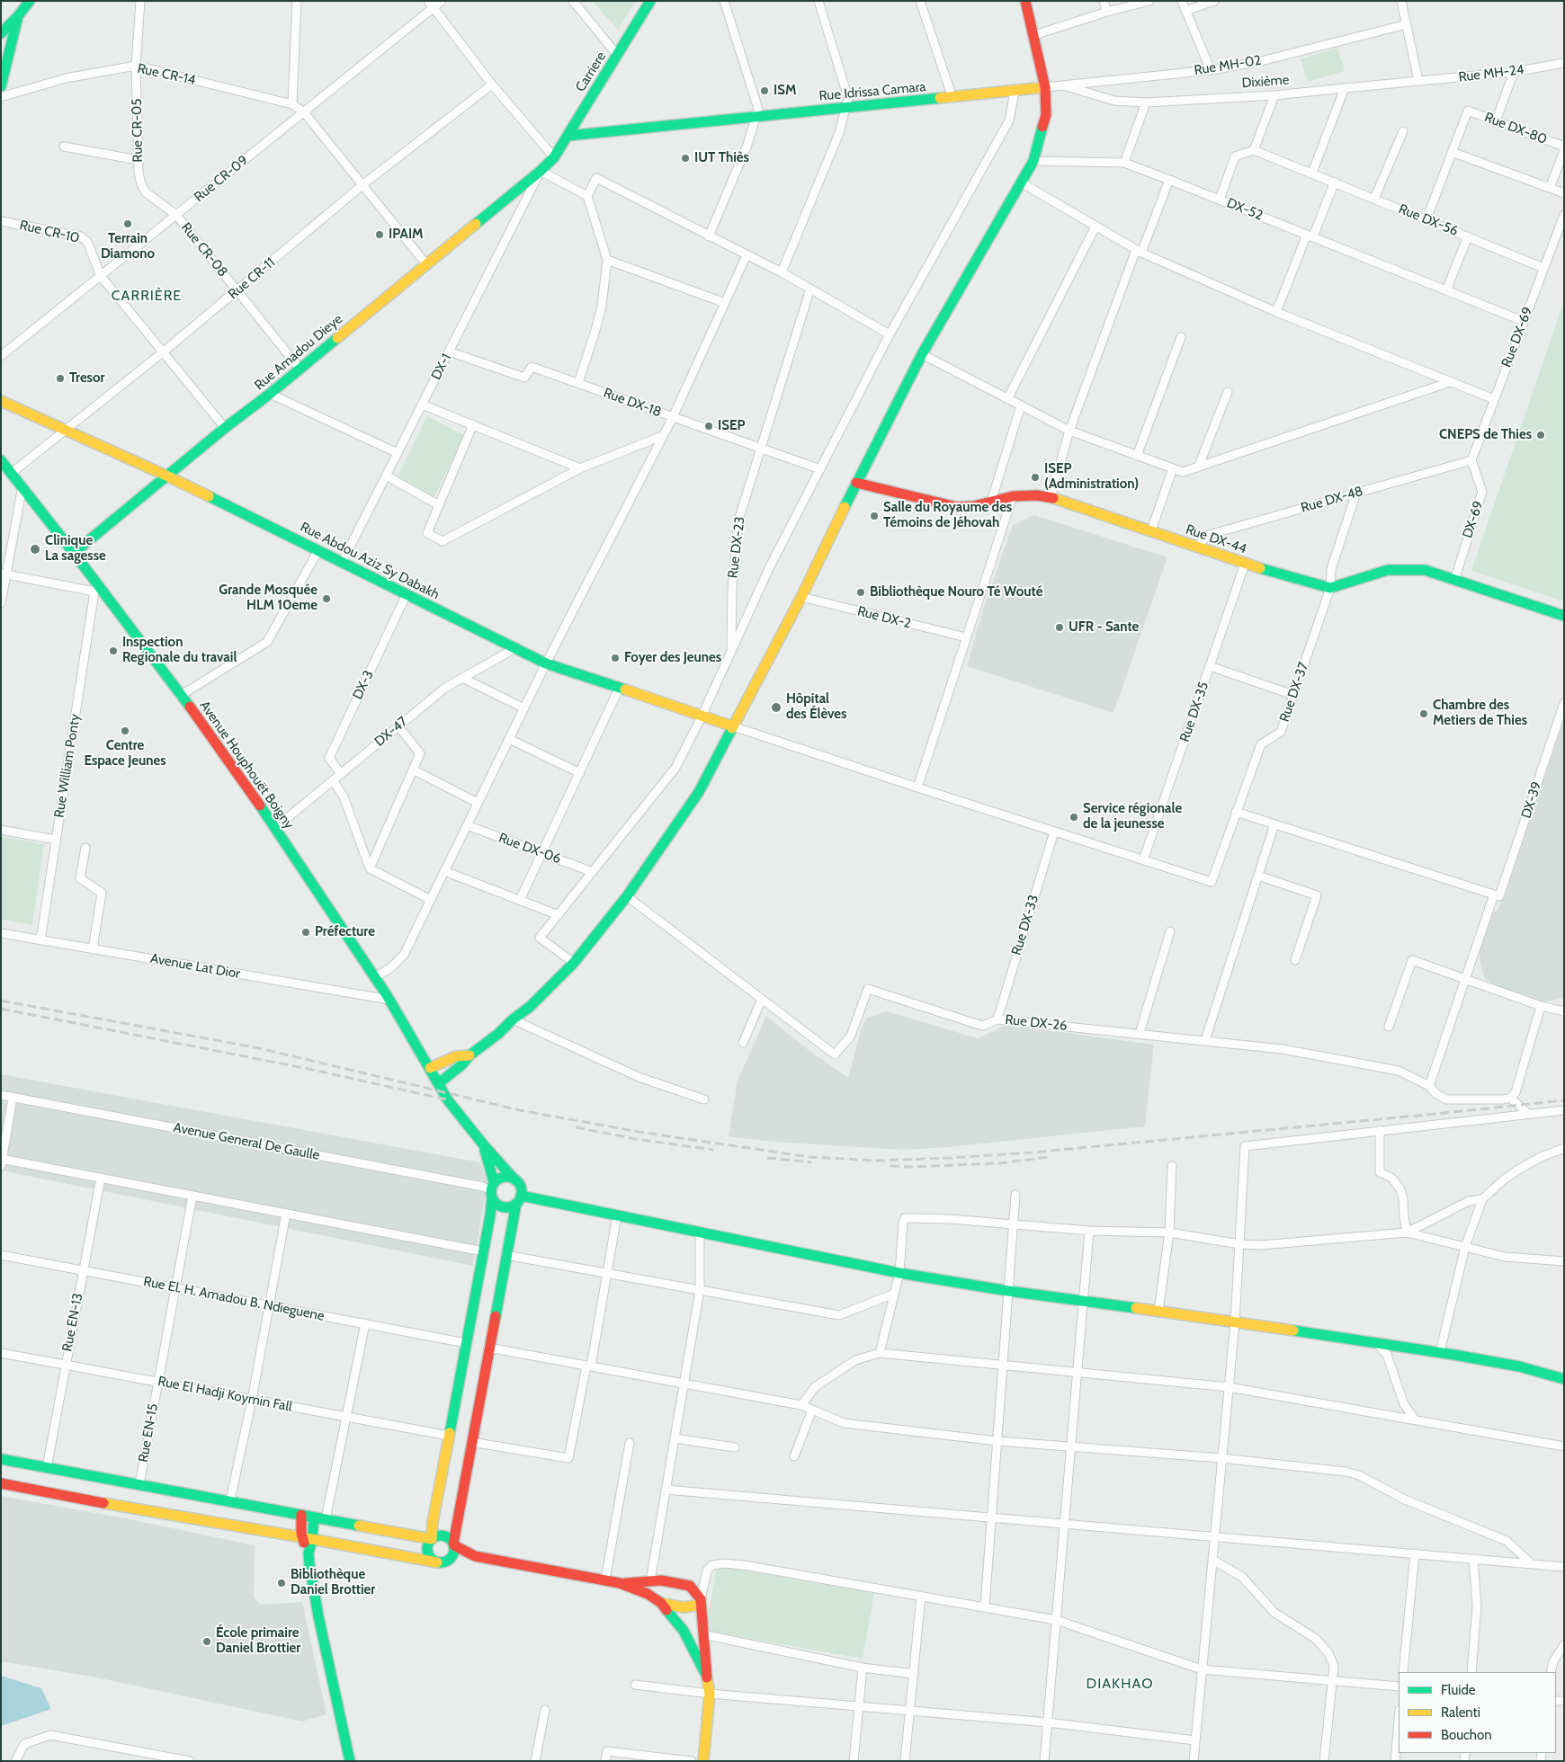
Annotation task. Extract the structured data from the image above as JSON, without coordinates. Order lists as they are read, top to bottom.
{
  "streets": {
    "street": [
      "Rue MH-02",
      "Carriere",
      "Rue MH-24",
      "Rue CR-14",
      "Dixième",
      "Rue Idrissa Camara",
      "Rue DX-80",
      "Rue CR-05",
      "Rue CR-09",
      "DX-52",
      "Rue DX-56",
      "Rue CR-10",
      "Rue CR-08",
      "Rue CR-11",
      "Rue DX-69",
      "Rue Amadou Dieye",
      "DX-1",
      "Rue DX-18",
      "Rue DX-48",
      "DX-69",
      "Rue DX-44",
      "Rue DX-23",
      "Rue Abdou Aziz Sy Dabakh",
      "Rue DX-2",
      "DX-3",
      "Rue DX-37",
      "Rue DX-35",
      "DX-47",
      "Avenue Houphouët Boigny",
      "Rue William Ponty",
      "DX-39",
      "Rue DX-06",
      "Rue DX-33",
      "Avenue Lat Dior",
      "Rue DX-26",
      "Avenue General De Gaulle",
      "Rue El. H. Amadou B. Ndieguene",
      "Rue EN-13",
      "Rue El Hadji Koymin Fall",
      "Rue EN-15"
    ]
  },
  "crossings": [
    ["Rue MH-02", "Dixième"],
    ["Rue MH-02", "Rue Idrissa Camara"],
    ["Carriere", "Rue Idrissa Camara"],
    ["Carriere", "Rue Amadou Dieye"],
    ["Carriere", "DX-1"],
    ["Rue MH-24", "Dixième"],
    ["Rue CR-14", "Rue CR-05"],
    ["Rue CR-14", "Rue CR-09"],
    ["Rue CR-14", "Rue CR-11"],
    ["Rue CR-14", "Rue Amadou Dieye"],
    ["Rue CR-05", "Rue CR-09"],
    ["Rue CR-05", "Rue CR-08"],
    ["Rue CR-09", "Rue CR-10"],
    ["Rue CR-09", "Rue CR-08"],
    ["DX-52", "Rue DX-69"],
    ["Rue DX-56", "Rue DX-69"],
    ["Rue CR-08", "Rue CR-11"],
    ["Rue CR-08", "Rue Amadou Dieye"],
    ["Rue CR-11", "Rue Abdou Aziz Sy Dabakh"],
    ["Rue CR-11", "Avenue Houphouët Boigny"],
    ["Rue DX-69", "Rue DX-48"],
    ["Rue DX-69", "DX-69"],
    ["Rue Amadou Dieye", "DX-1"],
    ["Rue Amadou Dieye", "Rue Abdou Aziz Sy Dabakh"],
    ["Rue Amadou Dieye", "Avenue Houphouët Boigny"],
    ["DX-1", "Rue DX-18"],
    ["DX-1", "Rue Abdou Aziz Sy Dabakh"],
    ["Rue DX-18", "Rue DX-23"],
    ["Rue DX-48", "DX-69"],
    ["Rue DX-48", "Rue DX-44"],
    ["Rue DX-48", "Rue DX-37"],
    ["Rue DX-44", "Rue DX-37"],
    ["Rue DX-44", "Rue DX-35"],
    ["Rue Abdou Aziz Sy Dabakh", "DX-3"],
    ["Rue Abdou Aziz Sy Dabakh", "DX-47"],
    ["DX-3", "DX-47"],
    ["Rue DX-37", "Rue DX-35"],
    ["DX-47", "Avenue Houphouët Boigny"],
    ["Avenue Houphouët Boigny", "Rue William Ponty"],
    ["Avenue Houphouët Boigny", "Avenue Lat Dior"],
    ["Avenue Houphouët Boigny", "Avenue General De Gaulle"],
    ["Rue William Ponty", "Avenue Lat Dior"],
    ["DX-39", "Rue DX-26"],
    ["Rue DX-33", "Rue DX-26"],
    ["Rue El. H. Amadou B. Ndieguene", "Rue EN-13"],
    ["Rue El. H. Amadou B. Ndieguene", "Rue EN-15"],
    ["Rue EN-13", "Rue El Hadji Koymin Fall"],
    ["Rue El Hadji Koymin Fall", "Rue EN-15"]
  ],
  "districts": ["CARRIÈRE", "DIAKHAO"],
  "places": [
    "ISM",
    "IUT Thiès",
    "Terrain Diamono",
    "IPAIM",
    "Tresor",
    "ISEP",
    "CNEPS de Thies",
    "ISEP (Administration)",
    "Salle du Royaume des Témoins de Jéhovah",
    "Clinique La sagesse",
    "Bibliothèque Nouro Té Wouté",
    "Grande Mosquée HLM 10eme",
    "UFR - Sante",
    "Inspection Regionale du travail",
    "Foyer des Jeunes",
    "Hôpital des Élèves",
    "Chambre des Metiers de Thies",
    "Centre Espace Jeunes",
    "Service régionale de la jeunesse",
    "Préfecture",
    "Bibliothèque Daniel Brottier",
    "École primaire Daniel Brottier"
  ],
  "legend": ["Fluide", "Ralenti", "Bouchon"]
}
